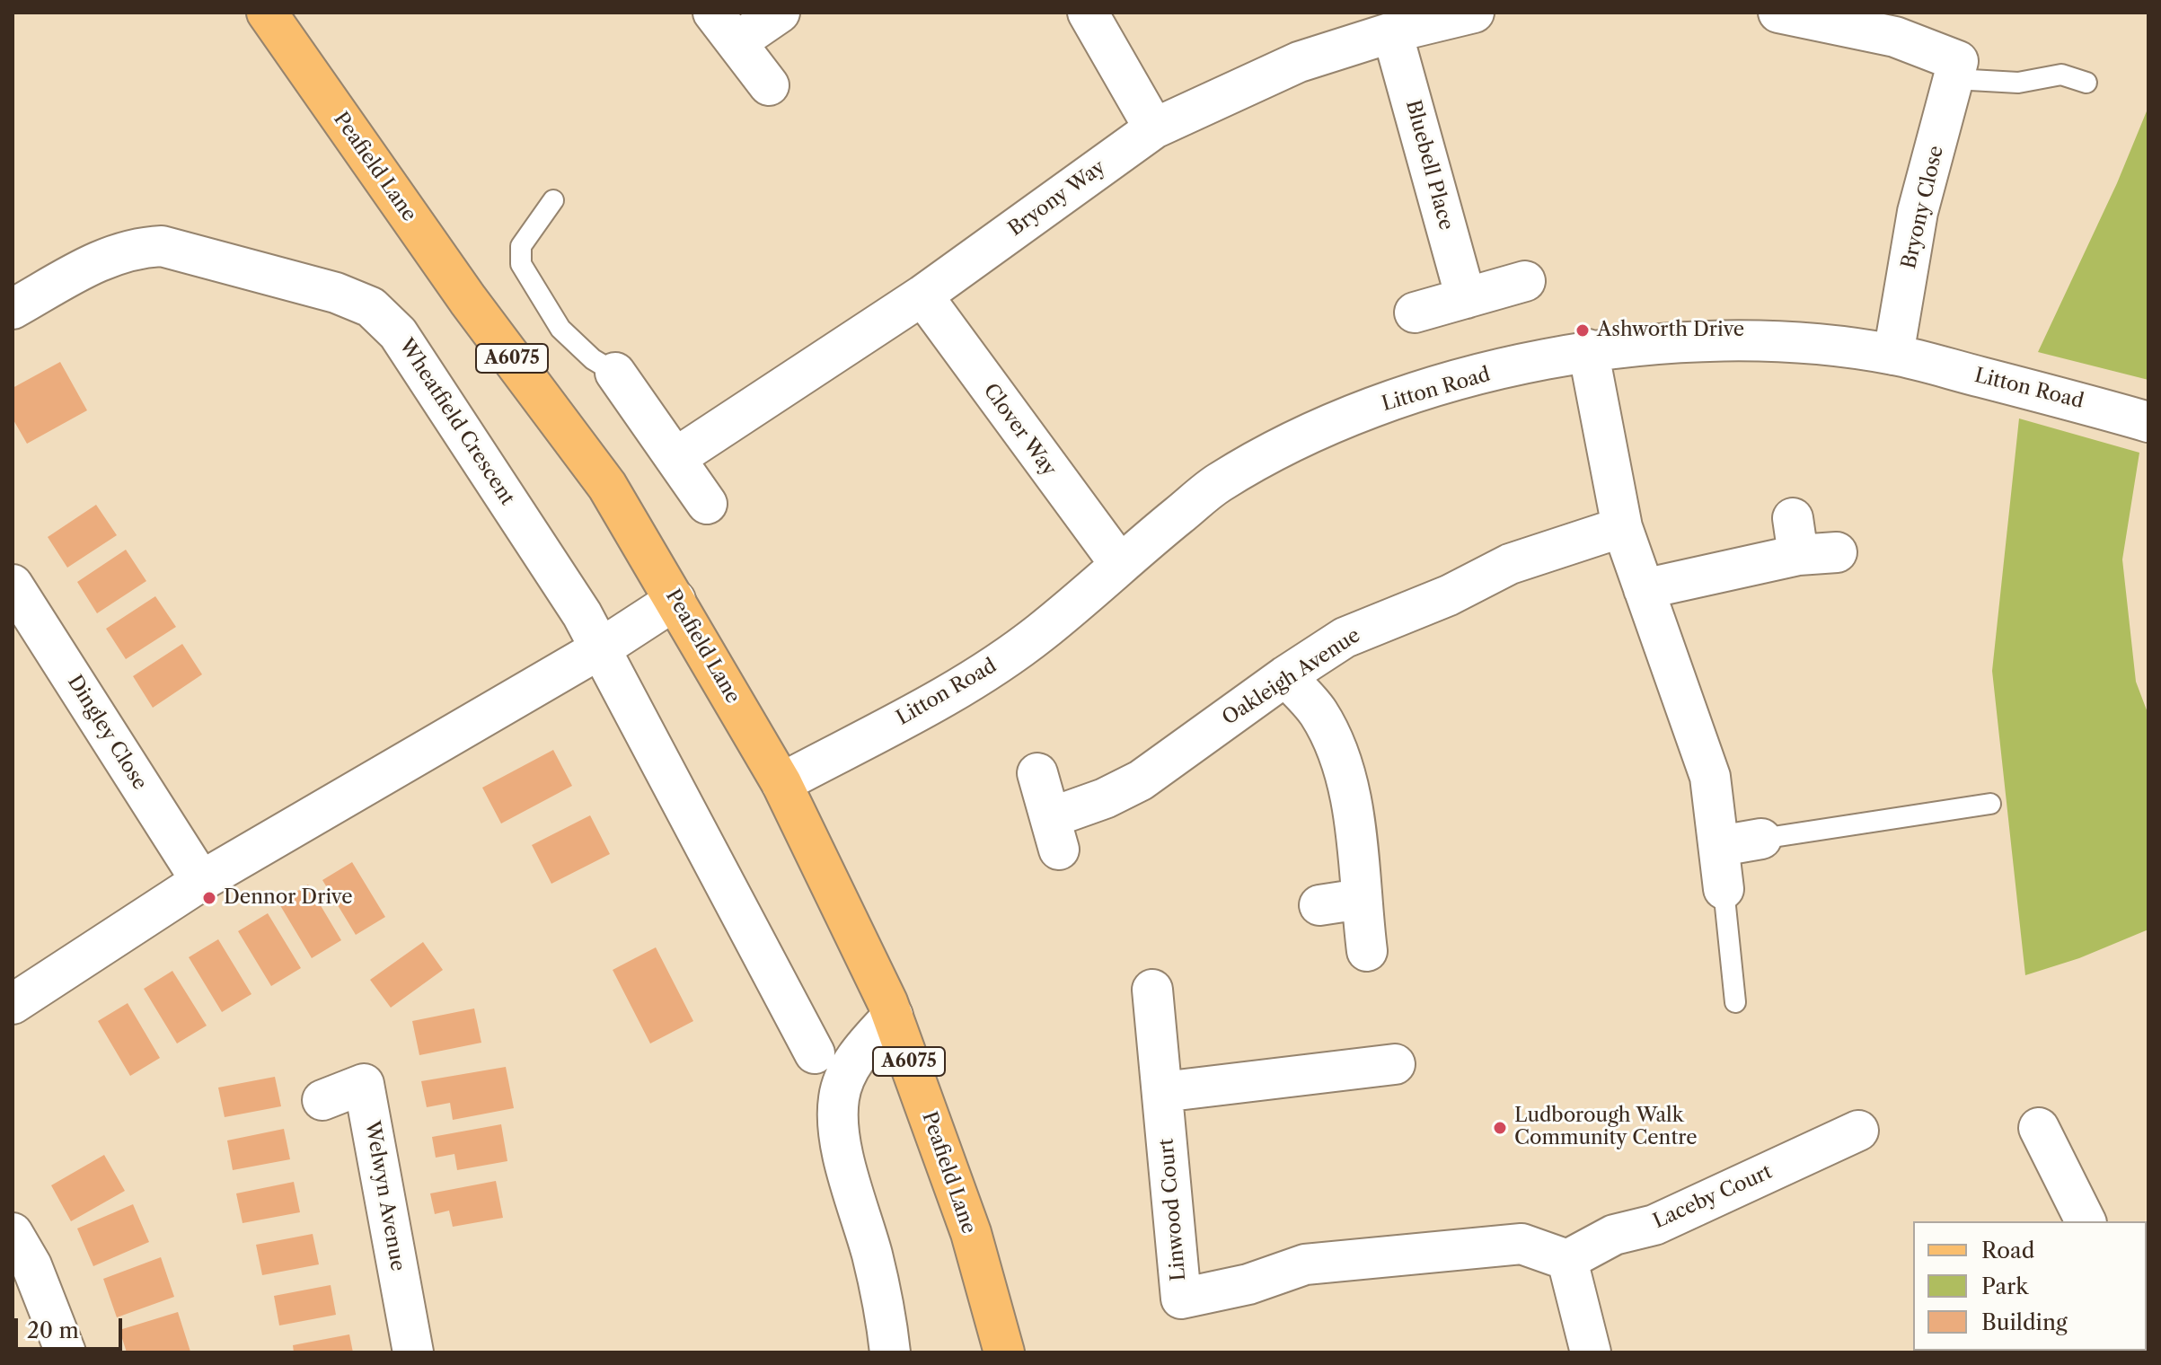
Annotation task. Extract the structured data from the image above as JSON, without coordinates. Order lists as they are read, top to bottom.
{
  "streets": {
    "main road": ["Peafield Lane", "A6075"],
    "street": [
      "Bluebell Place",
      "Bryony Way",
      "Bryony Close",
      "Litton Road",
      "Wheatfield Crescent",
      "Clover Way",
      "Oakleigh Avenue",
      "Dingley Close",
      "Welwyn Avenue",
      "Laceby Court",
      "Linwood Court"
    ]
  },
  "crossings": [
    ["Bluebell Place", "Bryony Way"],
    ["Peafield Lane", "Litton Road"],
    ["Bryony Way", "Clover Way"],
    ["Bryony Close", "Litton Road"],
    ["Litton Road", "Clover Way"],
    ["Laceby Court", "Linwood Court"]
  ],
  "places": ["Ashworth Drive", "Dennor Drive", "Ludborough Walk Community Centre"],
  "legend": ["Road", "Park", "Building"],
  "scale_bar": "20 m"
}
